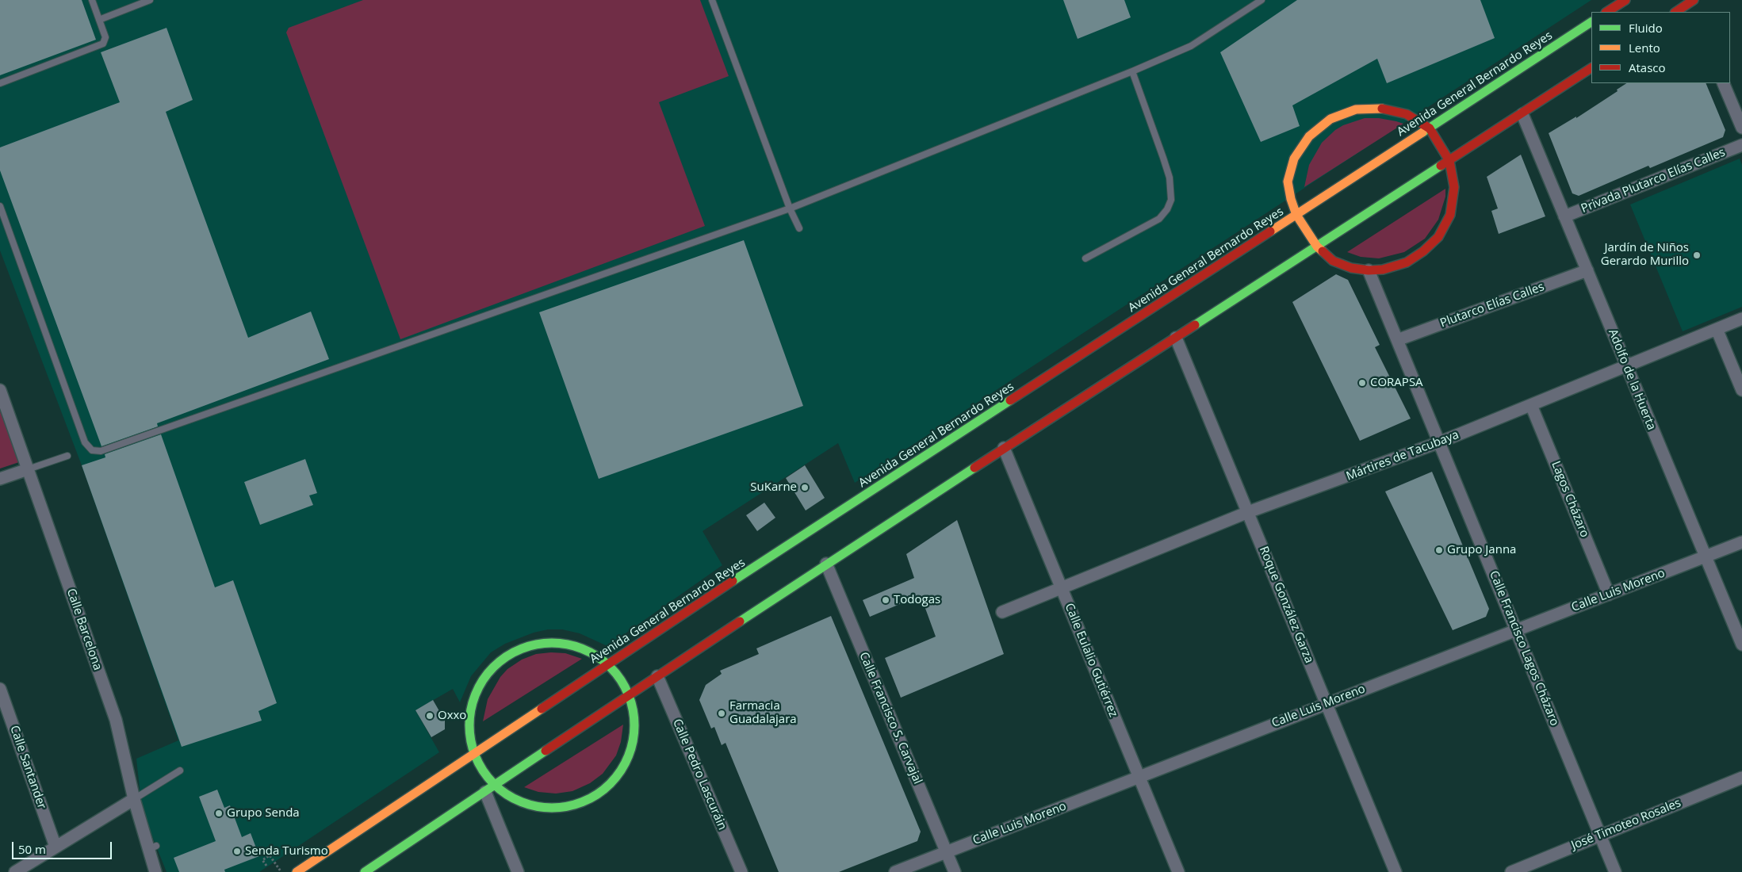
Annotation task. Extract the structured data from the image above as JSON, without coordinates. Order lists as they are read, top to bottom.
{
  "streets": {
    "main road": ["Avenida General Bernardo Reyes"],
    "street": [
      "Privada Plutarco Elías Calles",
      "Plutarco Elías Calles",
      "Adolfo de la Huerta",
      "Mártires de Tacubaya",
      "Lagos Cházaro",
      "Calle Luis Moreno",
      "Roque González Garza",
      "Calle Barcelona",
      "Calle Francisco Lagos Cházaro",
      "Calle Eulalio Gutiérrez",
      "Calle Francisco S. Carvajal",
      "Calle Santander",
      "Calle Pedro Lascuráin",
      "José Timoteo Rosales"
    ]
  },
  "crossings": [
    ["Privada Plutarco Elías Calles", "Adolfo de la Huerta"],
    ["Plutarco Elías Calles", "Adolfo de la Huerta"],
    ["Plutarco Elías Calles", "Calle Francisco Lagos Cházaro"],
    ["Adolfo de la Huerta", "Mártires de Tacubaya"],
    ["Adolfo de la Huerta", "Calle Luis Moreno"],
    ["Mártires de Tacubaya", "Lagos Cházaro"],
    ["Mártires de Tacubaya", "Roque González Garza"],
    ["Mártires de Tacubaya", "Calle Francisco Lagos Cházaro"],
    ["Mártires de Tacubaya", "Calle Eulalio Gutiérrez"],
    ["Lagos Cházaro", "Calle Luis Moreno"],
    ["Calle Luis Moreno", "Roque González Garza"],
    ["Calle Luis Moreno", "Calle Francisco Lagos Cházaro"],
    ["Calle Luis Moreno", "Calle Eulalio Gutiérrez"],
    ["Calle Luis Moreno", "Calle Francisco S. Carvajal"],
    ["Calle Francisco Lagos Cházaro", "José Timoteo Rosales"]
  ],
  "places": [
    "Jardín de Niños Gerardo Murillo",
    "CORAPSA",
    "SuKarne",
    "Grupo Janna",
    "Todogas",
    "Farmacia Guadalajara",
    "Oxxo",
    "Grupo Senda",
    "Senda Turismo"
  ],
  "legend": ["Fluido", "Lento", "Atasco"],
  "scale_bar": "50 m"
}
